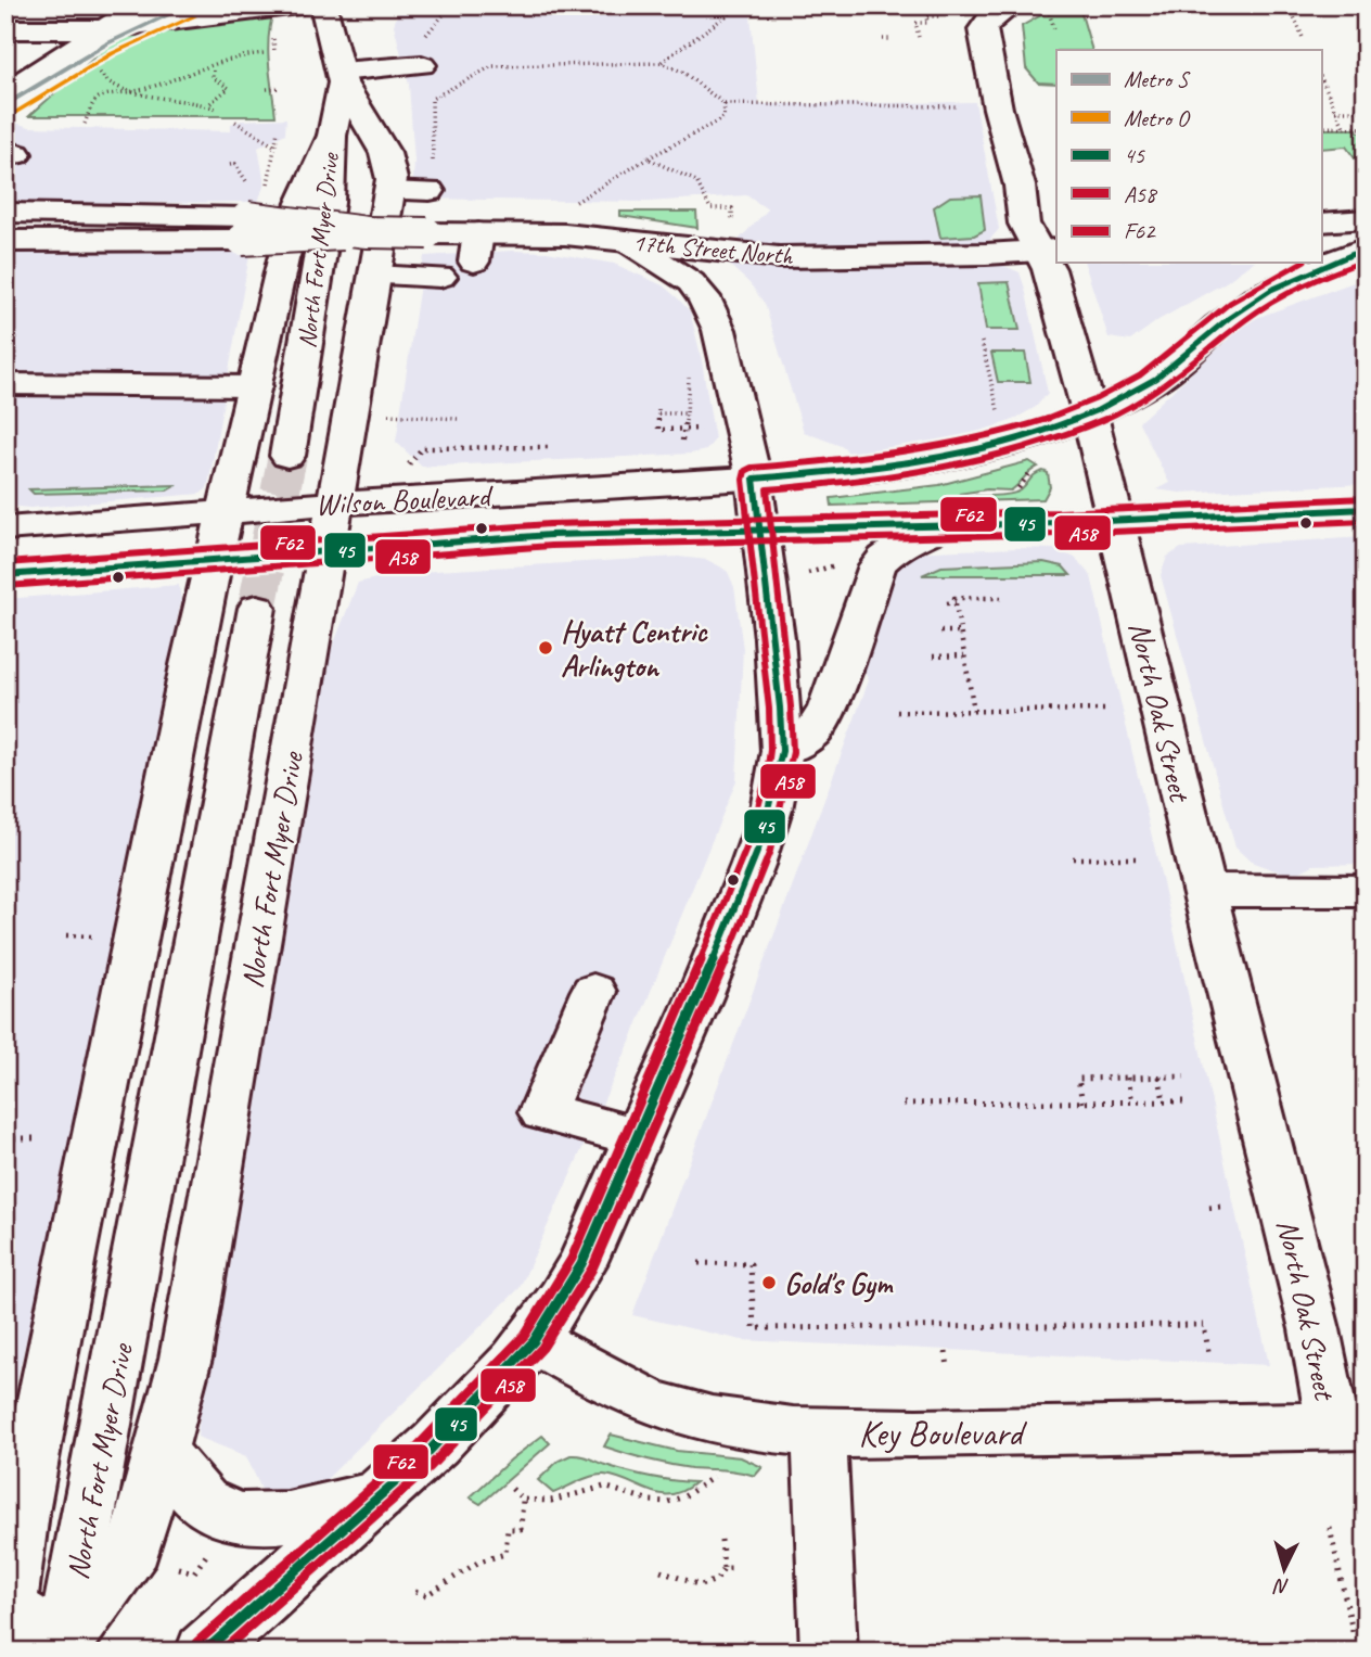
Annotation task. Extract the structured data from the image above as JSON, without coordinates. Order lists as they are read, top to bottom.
{
  "streets": {
    "main road": [
      "17th Street North",
      "North Fort Myer Drive",
      "Wilson Boulevard",
      "North Oak Street",
      "Key Boulevard"
    ]
  },
  "crossings": [
    ["17th Street North", "North Oak Street"],
    ["North Fort Myer Drive", "Wilson Boulevard"],
    ["Wilson Boulevard", "North Oak Street"],
    ["North Oak Street", "Key Boulevard"]
  ],
  "places": ["Hyatt Centric Arlington", "Gold's Gym"],
  "lines": [
    "metro line S",
    "metro line O",
    "transit line 45",
    "transit line A58",
    "transit line F62"
  ],
  "legend": [
    "Metro S",
    "Metro O",
    "45",
    "A58",
    "F62"
  ],
  "north": "bottom"
}
